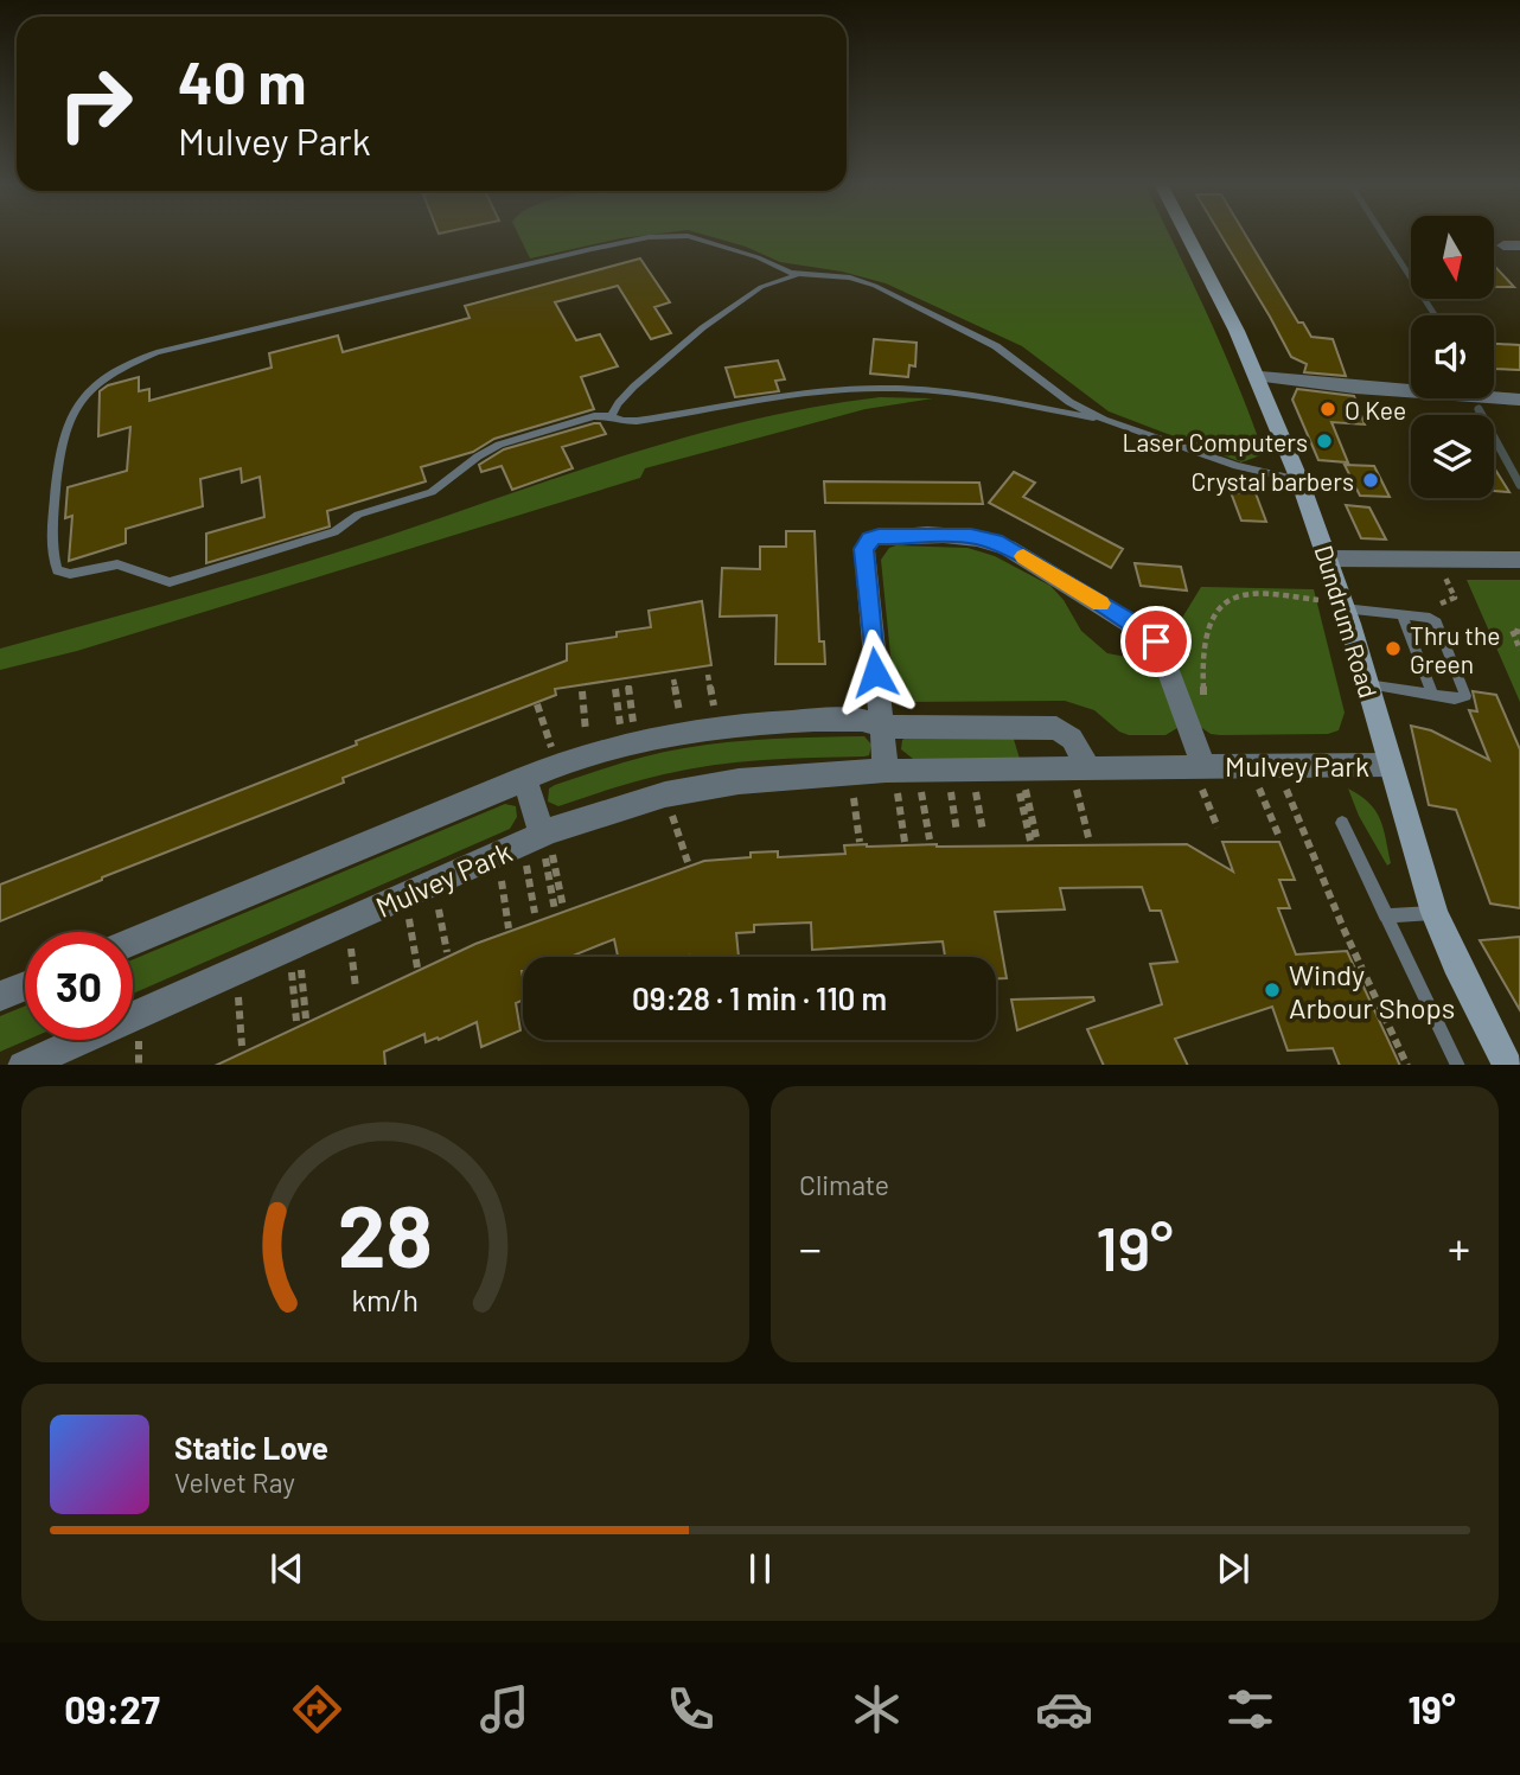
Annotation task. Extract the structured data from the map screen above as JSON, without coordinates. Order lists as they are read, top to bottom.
{
  "streets": {
    "main road": ["Dundrum Road"],
    "street": ["Mulvey Park"]
  },
  "crossings": [
    ["Dundrum Road", "Mulvey Park"]
  ],
  "places": [
    "O Kee",
    "Laser Computers",
    "Crystal barbers",
    "Thru the Green",
    "Windy Arbour Shops"
  ],
  "north": "bottom",
  "page": {
    "turn": ["40 m", "Mulvey Park"],
    "limit": "30",
    "trip": "09:28 · 1 min · 110 m",
    "tile": "Climate",
    "heat": ["−", "19°", "+"],
    "song": ["Static Love", "Velvet Ray"],
    "tabs": ["09:27", "19°"],
    "gauge": ["28", "km/h"]
  }
}
